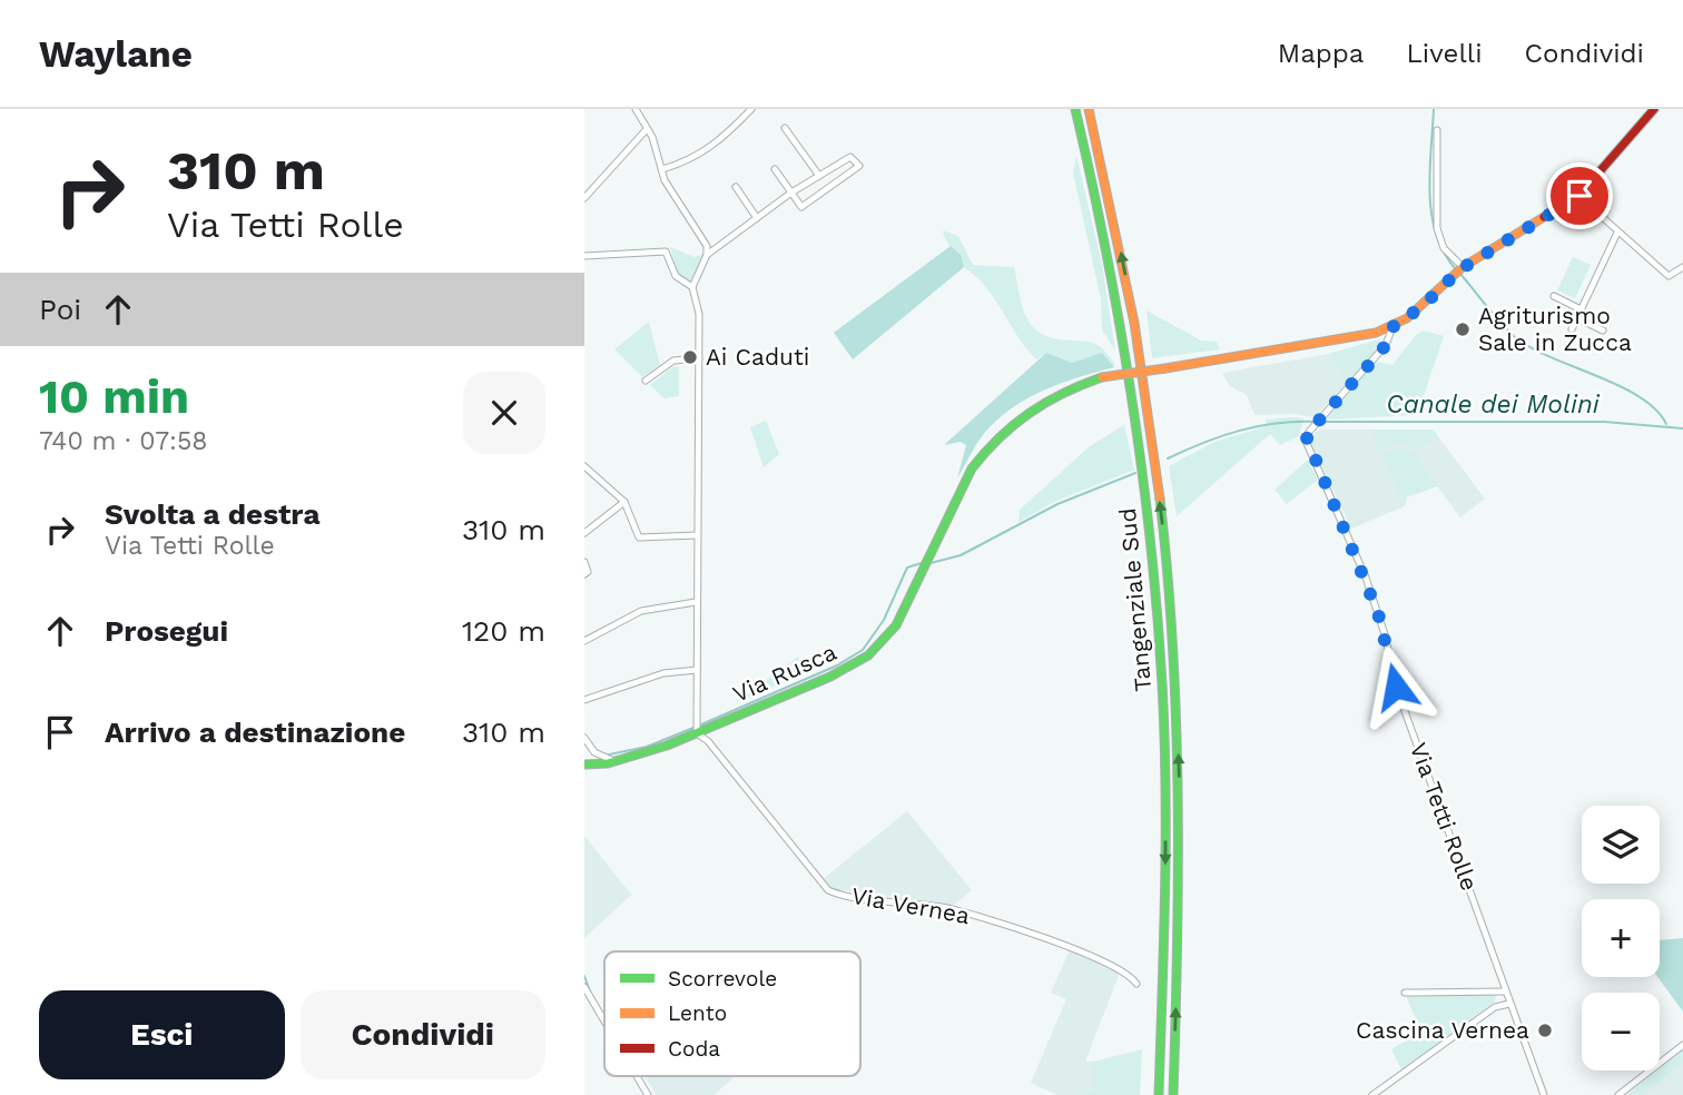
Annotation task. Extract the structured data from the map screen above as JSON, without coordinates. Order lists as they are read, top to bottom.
{
  "streets": {
    "main road": ["Tangenziale Sud", "Via Rusca"],
    "street": ["Via Tetti Rolle", "Via Vernea"]
  },
  "crossings": [
    ["Via Rusca", "Via Tetti Rolle"],
    ["Via Rusca", "Via Vernea"]
  ],
  "water": ["Canale dei Molini"],
  "places": ["Agriturismo Sale in Zucca", "Ai Caduti", "Cascina Vernea"],
  "legend": ["Scorrevole", "Lento", "Coda"],
  "page": {
    "header": "Waylane",
    "nav": ["Mappa", "Livelli", "Condividi"],
    "turn": ["310 m", "Via Tetti Rolle"],
    "then": "Poi",
    "heading": ["10 min", "740 m · 07:58"],
    "list": [
      {
        "name": "Svolta a destra",
        "note": "Via Tetti Rolle",
        "value": "310 m"
      },
      {
        "name": "Prosegui",
        "value": "120 m"
      },
      {
        "name": "Arrivo a destinazione",
        "value": "310 m"
      }
    ],
    "map_buttons": ["+", "−"],
    "buttons": ["Esci", "Condividi"]
  }
}
